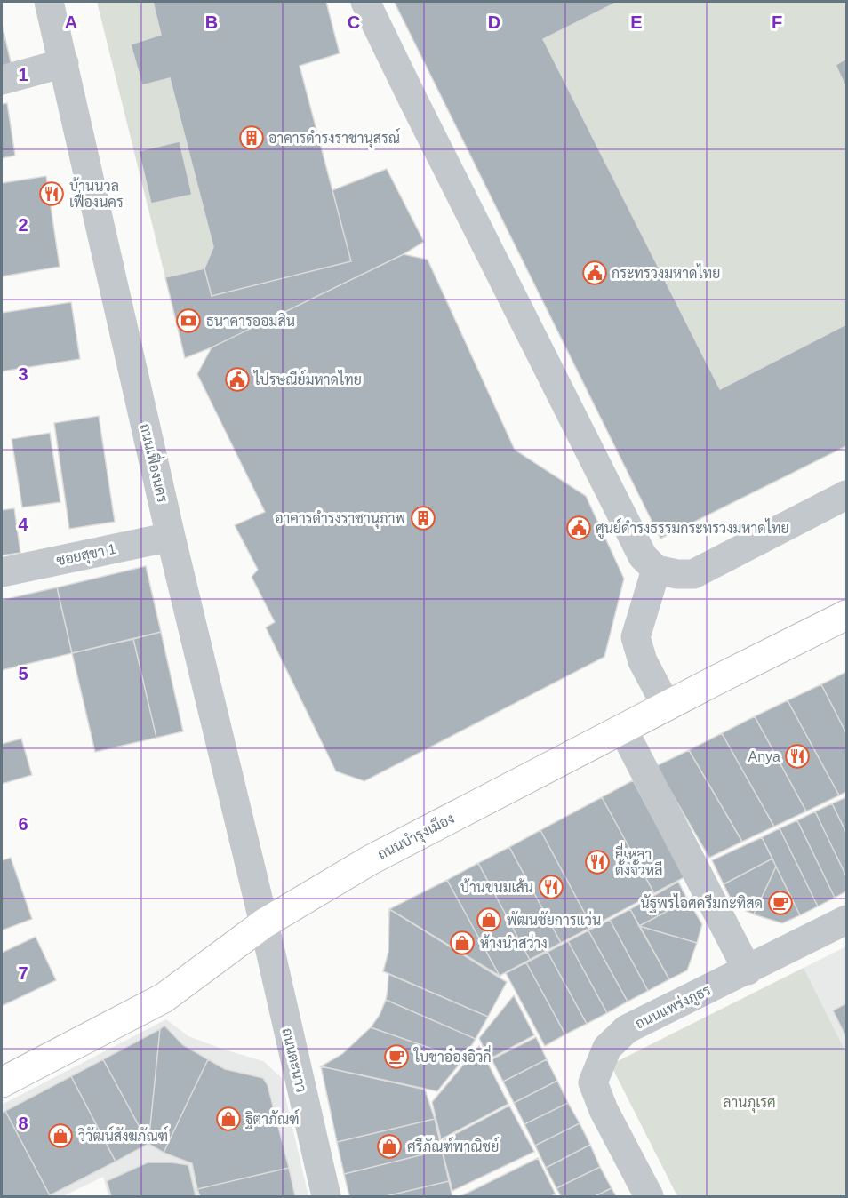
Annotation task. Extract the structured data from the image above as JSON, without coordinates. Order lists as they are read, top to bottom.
{
  "streets": {
    "main road": ["ถนนบำรุงเมือง"],
    "street": [
      "ถนนเฟื่องนคร",
      "ซอยสุขา 1",
      "ถนนแพร่งภูธร",
      "ถนนตะนาว"
    ]
  },
  "crossings": [
    ["ถนนเฟื่องนคร", "ซอยสุขา 1"],
    ["ถนนเฟื่องนคร", "ถนนบำรุงเมือง"],
    ["ถนนเฟื่องนคร", "ถนนตะนาว"],
    ["ถนนบำรุงเมือง", "ถนนตะนาว"]
  ],
  "parks": ["ลานภุเรศ"],
  "places": {
    "building": ["อาคารดำรงราชานุสรณ์", "อาคารดำรงราชานุภาพ"],
    "restaurant": [
      "บ้านนวล เฟื่องนคร",
      "Anya",
      "ยี่เหลา ตั้งจั้วหลี",
      "บ้านขนมเส้น"
    ],
    "public building": ["กระทรวงมหาดไทย", "ไปรษณีย์มหาดไทย", "ศูนย์ดำรงธรรมกระทรวงมหาดไทย"],
    "bank": ["ธนาคารออมสิน"],
    "cafe": ["นัฐพรไอศครีมกะทิสด", "ใบชาอ๋องอิวกี่"],
    "shop": [
      "พัฒนชัยการแว่น",
      "ห้างนำสว่าง",
      "ฐิตาภัณฑ์",
      "วิวัฒน์สังฆภัณฑ์",
      "ศรีภัณฑ์พาณิชย์"
    ]
  },
  "grid": {
    "columns": [
      "A",
      "B",
      "C",
      "D",
      "E",
      "F"
    ],
    "rows": [
      "1",
      "2",
      "3",
      "4",
      "5",
      "6",
      "7",
      "8"
    ]
  }
}
